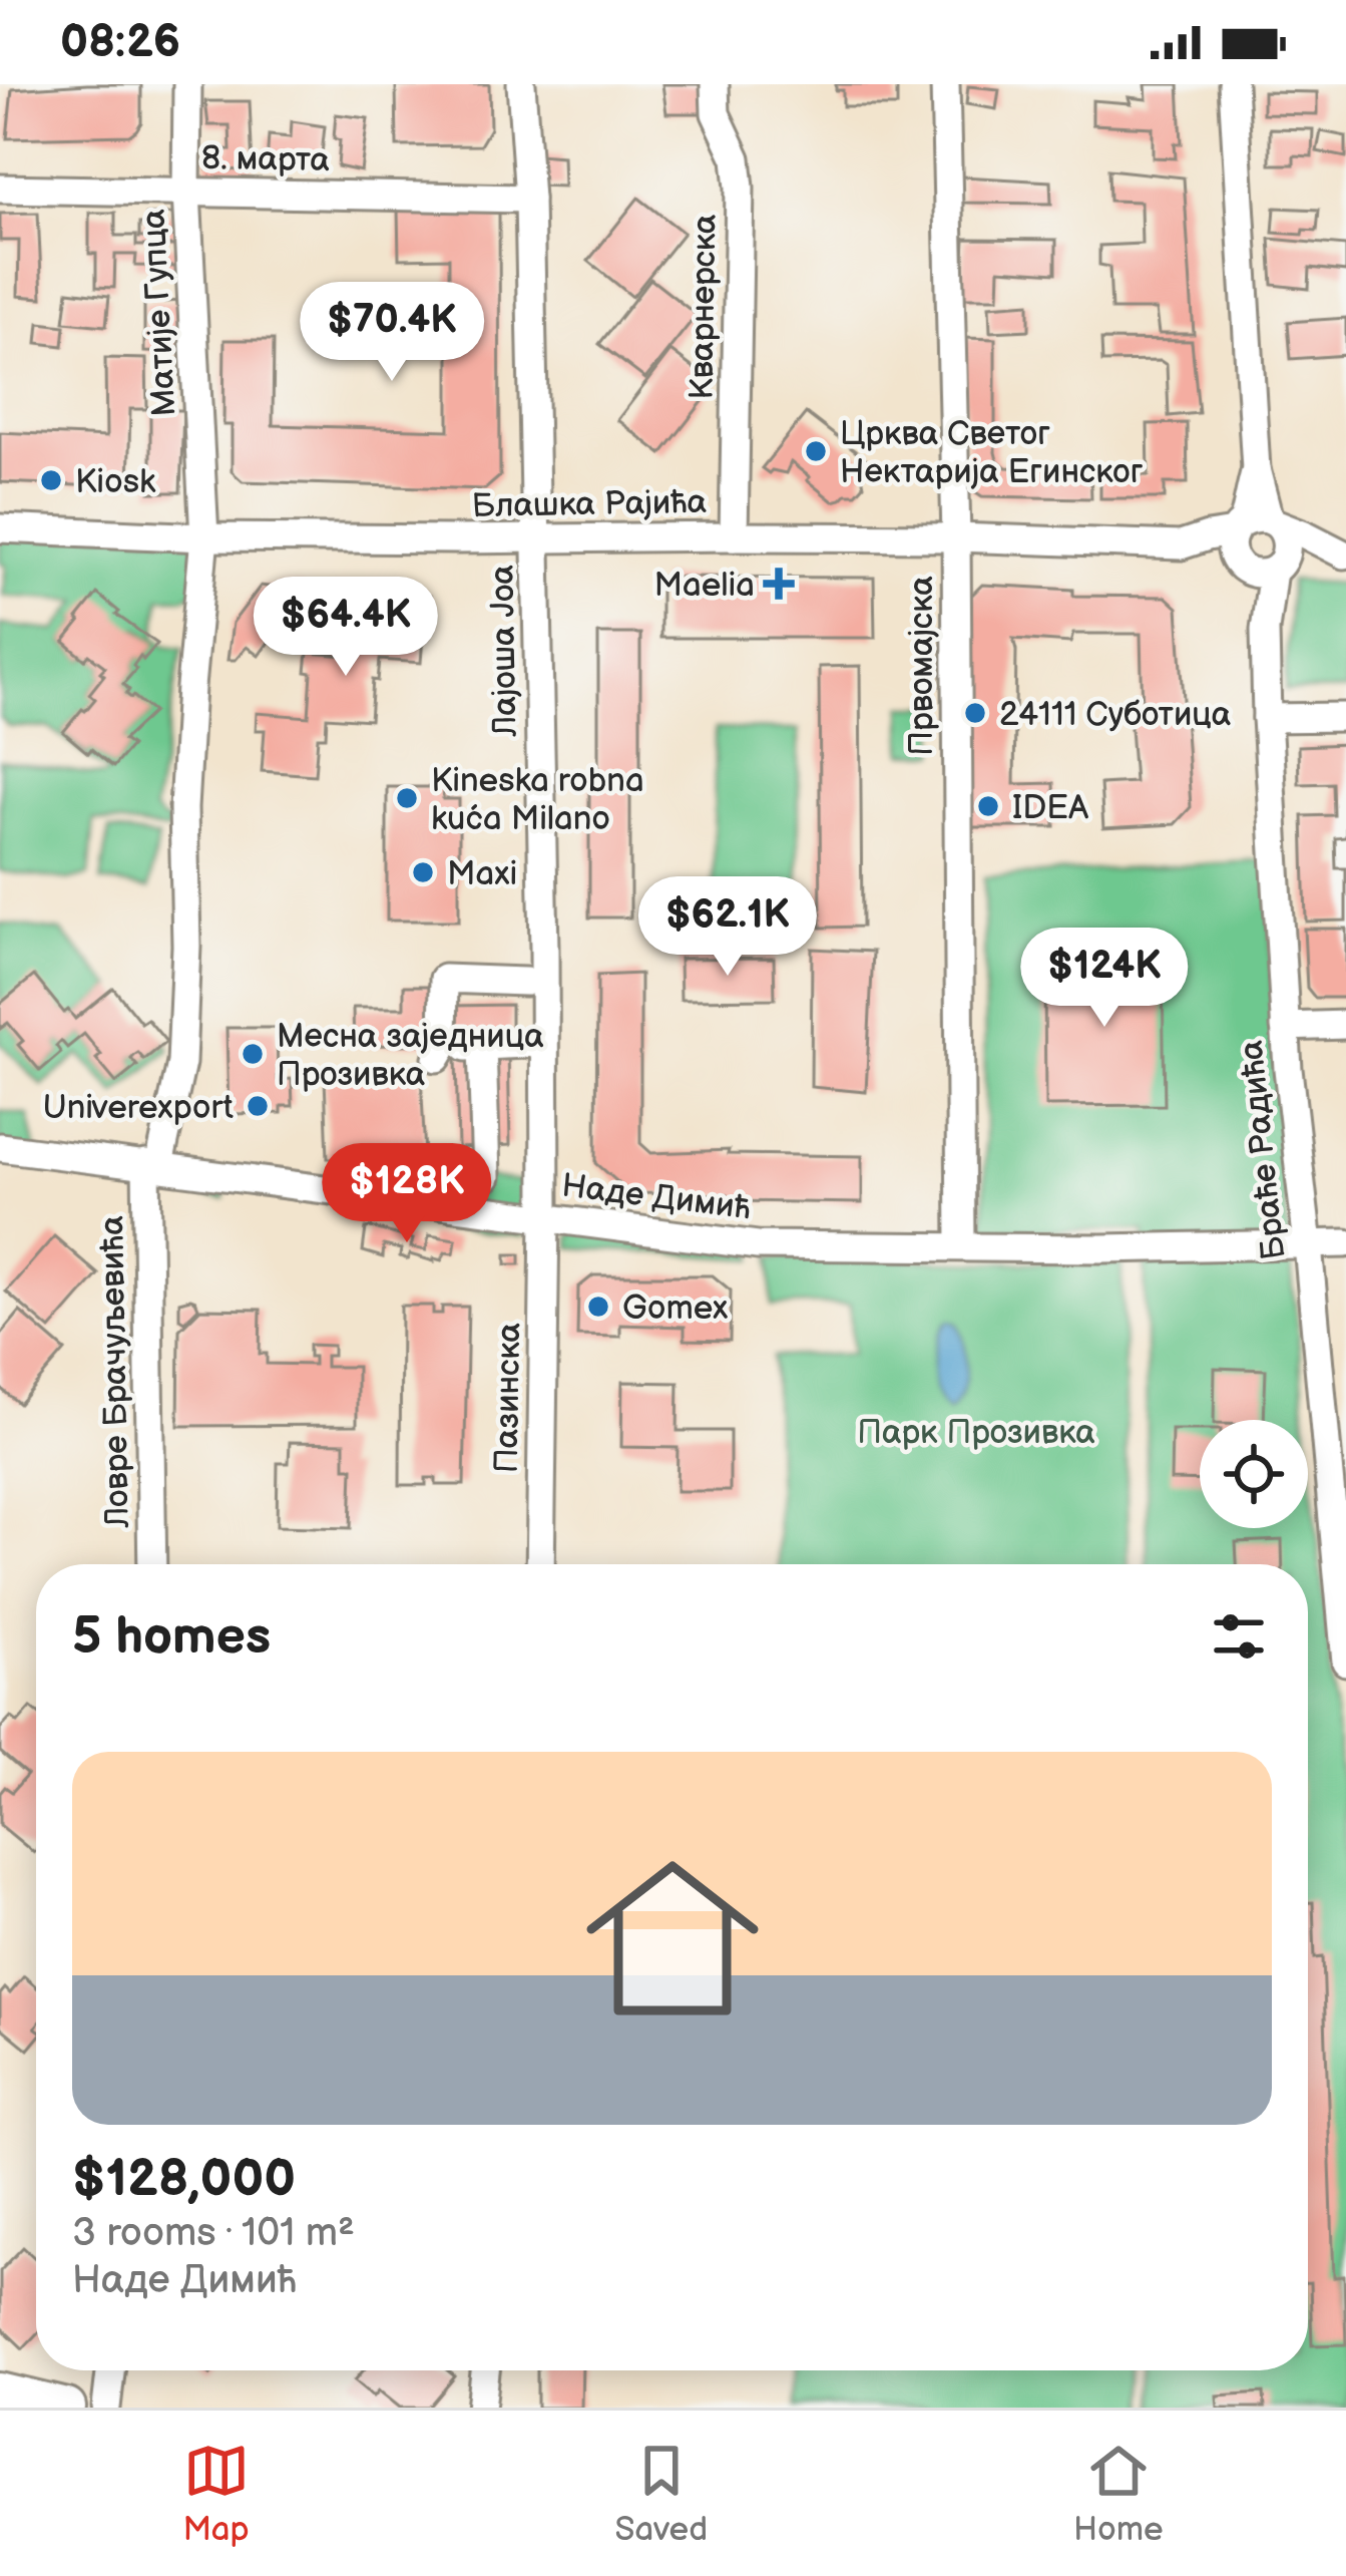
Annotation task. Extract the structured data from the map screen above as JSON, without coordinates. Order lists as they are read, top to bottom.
{
  "streets": {
    "street": [
      "8. марта",
      "Кварнерска",
      "Матије Гупца",
      "Блашка Рајића",
      "Лајоша Јоа",
      "Првомајска",
      "Браће Радића",
      "Наде Димић",
      "Ловре Брачуљевића",
      "Пазинска"
    ]
  },
  "crossings": [
    ["8. марта", "Матије Гупца"],
    ["8. марта", "Лајоша Јоа"],
    ["Кварнерска", "Блашка Рајића"],
    ["Матије Гупца", "Блашка Рајића"],
    ["Матије Гупца", "Наде Димић"],
    ["Матије Гупца", "Ловре Брачуљевића"],
    ["Блашка Рајића", "Лајоша Јоа"],
    ["Блашка Рајића", "Првомајска"],
    ["Блашка Рајића", "Браће Радића"],
    ["Лајоша Јоа", "Наде Димић"],
    ["Лајоша Јоа", "Пазинска"],
    ["Првомајска", "Наде Димић"],
    ["Браће Радића", "Наде Димић"],
    ["Наде Димић", "Ловре Брачуљевића"],
    ["Наде Димић", "Пазинска"]
  ],
  "parks": ["Парк Прозивка"],
  "places": {
    "other": [
      "Црква Светог Нектарија Егинског",
      "Kiosk",
      "24111 Суботица",
      "Kineska robna kuća Milano",
      "IDEA",
      "Maxi",
      "Месна заједница Прозивка",
      "Univerexport",
      "Gomex"
    ],
    "health": ["Maelia"]
  },
  "page": {
    "status": "08:26",
    "price": [
      "$70.4K",
      "$64.4K",
      "$62.1K",
      "$124K",
      "$128K"
    ],
    "heading": "5 homes",
    "list": [
      {
        "name": "$128,000",
        "note": "3 rooms · 101 m² · Наде Димић"
      }
    ],
    "tabs": ["Map", "Saved", "Home"]
  }
}
